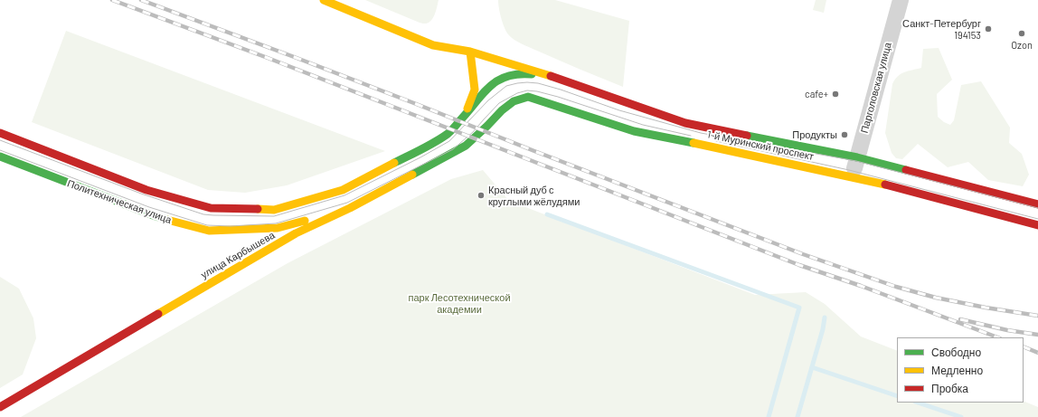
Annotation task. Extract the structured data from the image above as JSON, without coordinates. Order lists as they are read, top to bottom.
{
  "streets": {
    "main road": ["1-й Муринский проспект", "Политехническая улица", "улица Карбышева"],
    "street": ["Парголовская улица"]
  },
  "crossings": [
    ["Парголовская улица", "1-й Муринский проспект"],
    ["1-й Муринский проспект", "Политехническая улица"],
    ["1-й Муринский проспект", "улица Карбышева"],
    ["Политехническая улица", "улица Карбышева"]
  ],
  "parks": ["парк Лесотехнической академии"],
  "places": [
    "Санкт-Петербург 194153",
    "Ozon",
    "cafe+",
    "Продукты",
    "Красный дуб с круглыми жёлудями"
  ],
  "legend": ["Свободно", "Медленно", "Пробка"]
}
